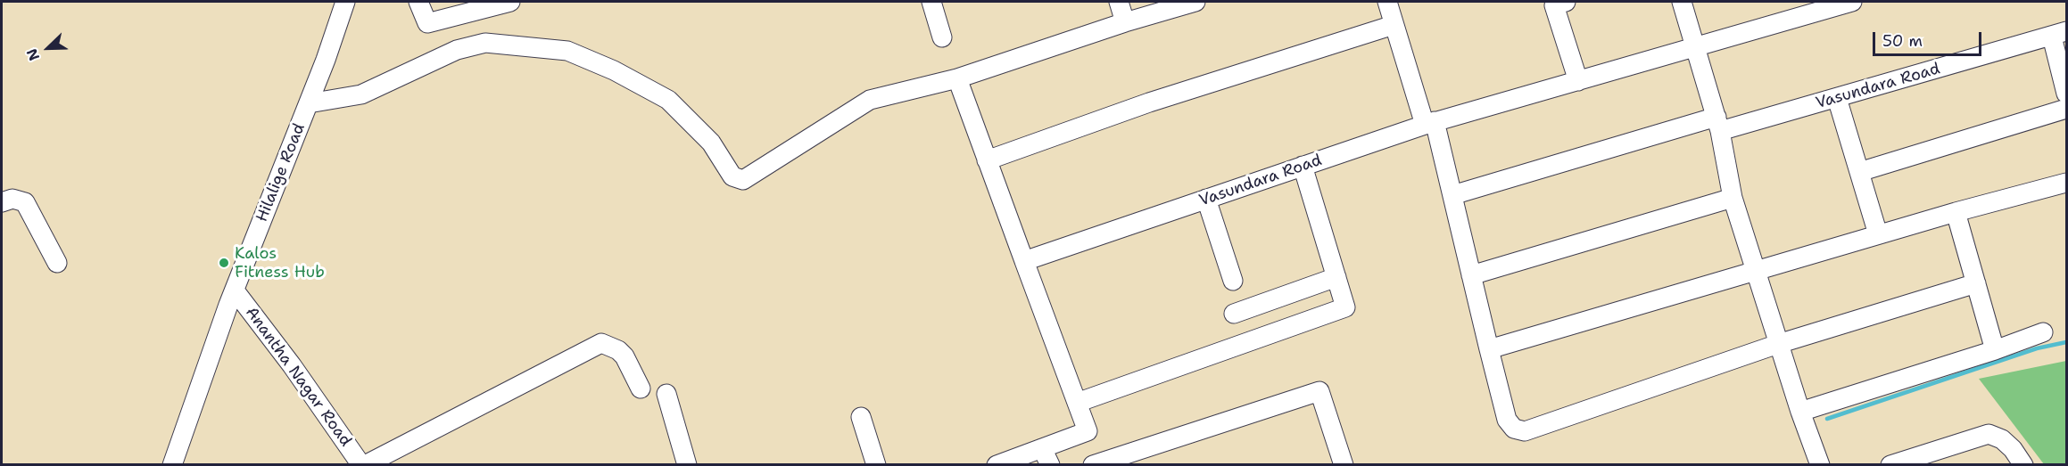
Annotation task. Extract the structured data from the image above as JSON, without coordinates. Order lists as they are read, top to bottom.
{
  "streets": {
    "street": ["Vasundara Road", "Hilalige Road", "Anantha Nagar Road"]
  },
  "crossings": [
    ["Hilalige Road", "Anantha Nagar Road"]
  ],
  "places": ["Kalos Fitness Hub"],
  "scale_bar": "50 m",
  "north": "bottom left"
}
